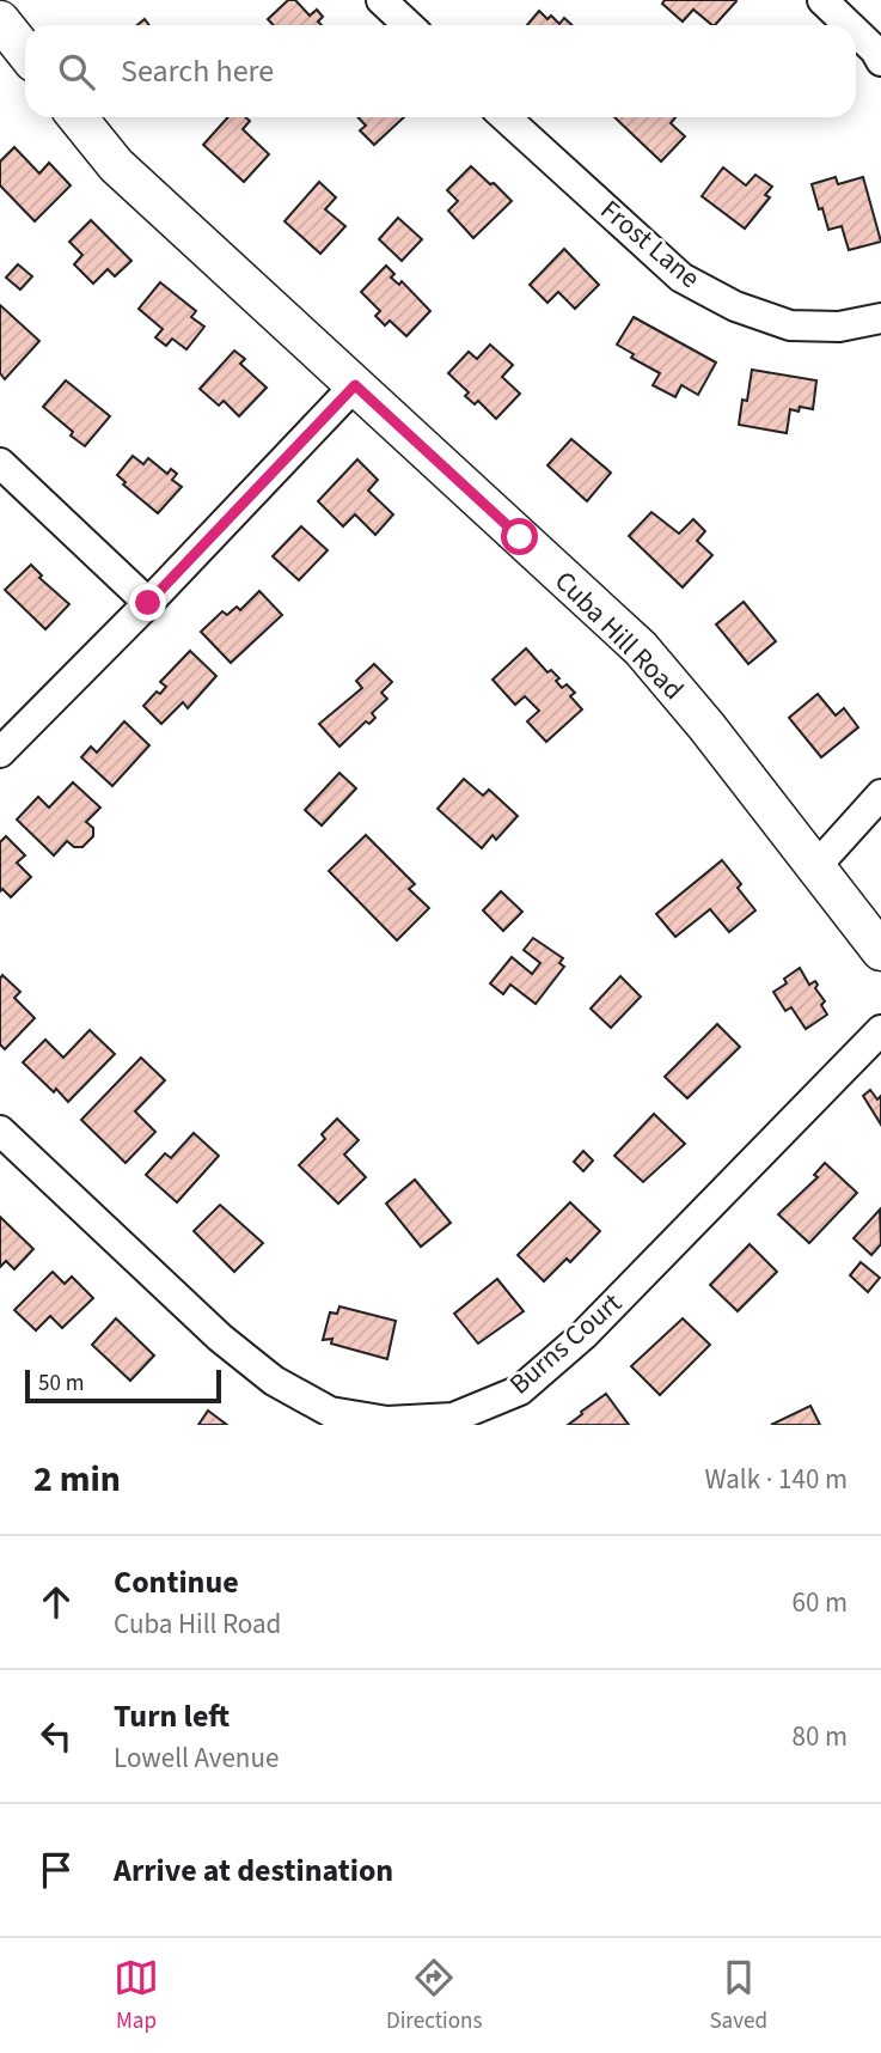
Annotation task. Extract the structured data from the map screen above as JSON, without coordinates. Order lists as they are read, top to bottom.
{
  "streets": {
    "main road": ["Cuba Hill Road"],
    "street": ["Frost Lane", "Burns Court"]
  },
  "scale_bar": "50 m",
  "page": {
    "search": "Search here",
    "scale": "50 m",
    "heading": ["2 min", "Walk · 140 m"],
    "list": [
      ["Continue", "Cuba Hill Road", "60 m"],
      ["Turn left", "Lowell Avenue", "80 m"],
      "Arrive at destination"
    ],
    "nav": ["Map", "Directions", "Saved"]
  }
}
